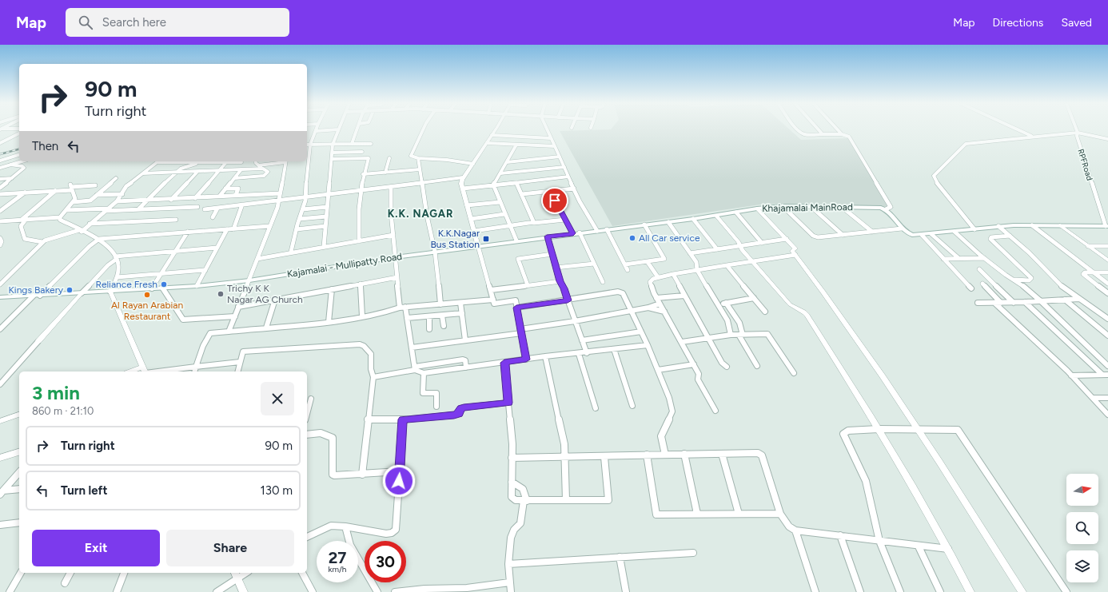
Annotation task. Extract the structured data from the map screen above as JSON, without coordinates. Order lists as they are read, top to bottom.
{
  "streets": {
    "main road": ["Khajamalai MainRoad", "Kajamalai - Mullipatty Road"],
    "street": ["RPFRoad"]
  },
  "crossings": [
    ["Khajamalai MainRoad", "Kajamalai - Mullipatty Road"]
  ],
  "districts": ["K.K. NAGAR"],
  "places": {
    "other": [
      "All Car service",
      "Reliance Fresh",
      "Kings Bakery",
      "Trichy K K Nagar AG Church",
      "Al Rayan Arabian Restaurant"
    ],
    "transit": ["K.K.Nagar Bus Station"]
  },
  "north": "right",
  "page": {
    "header": "Map",
    "search": "Search here",
    "nav": ["Map", "Directions", "Saved"],
    "turn": ["90 m", "Turn right"],
    "then": "Then",
    "heading": ["3 min", "860 m · 21:10"],
    "list": [
      {
        "name": "Turn right",
        "value": "90 m"
      },
      {
        "name": "Turn left",
        "value": "130 m"
      }
    ],
    "buttons": ["Exit", "Share"],
    "speed": "27 km/h",
    "limit": "30"
  }
}
